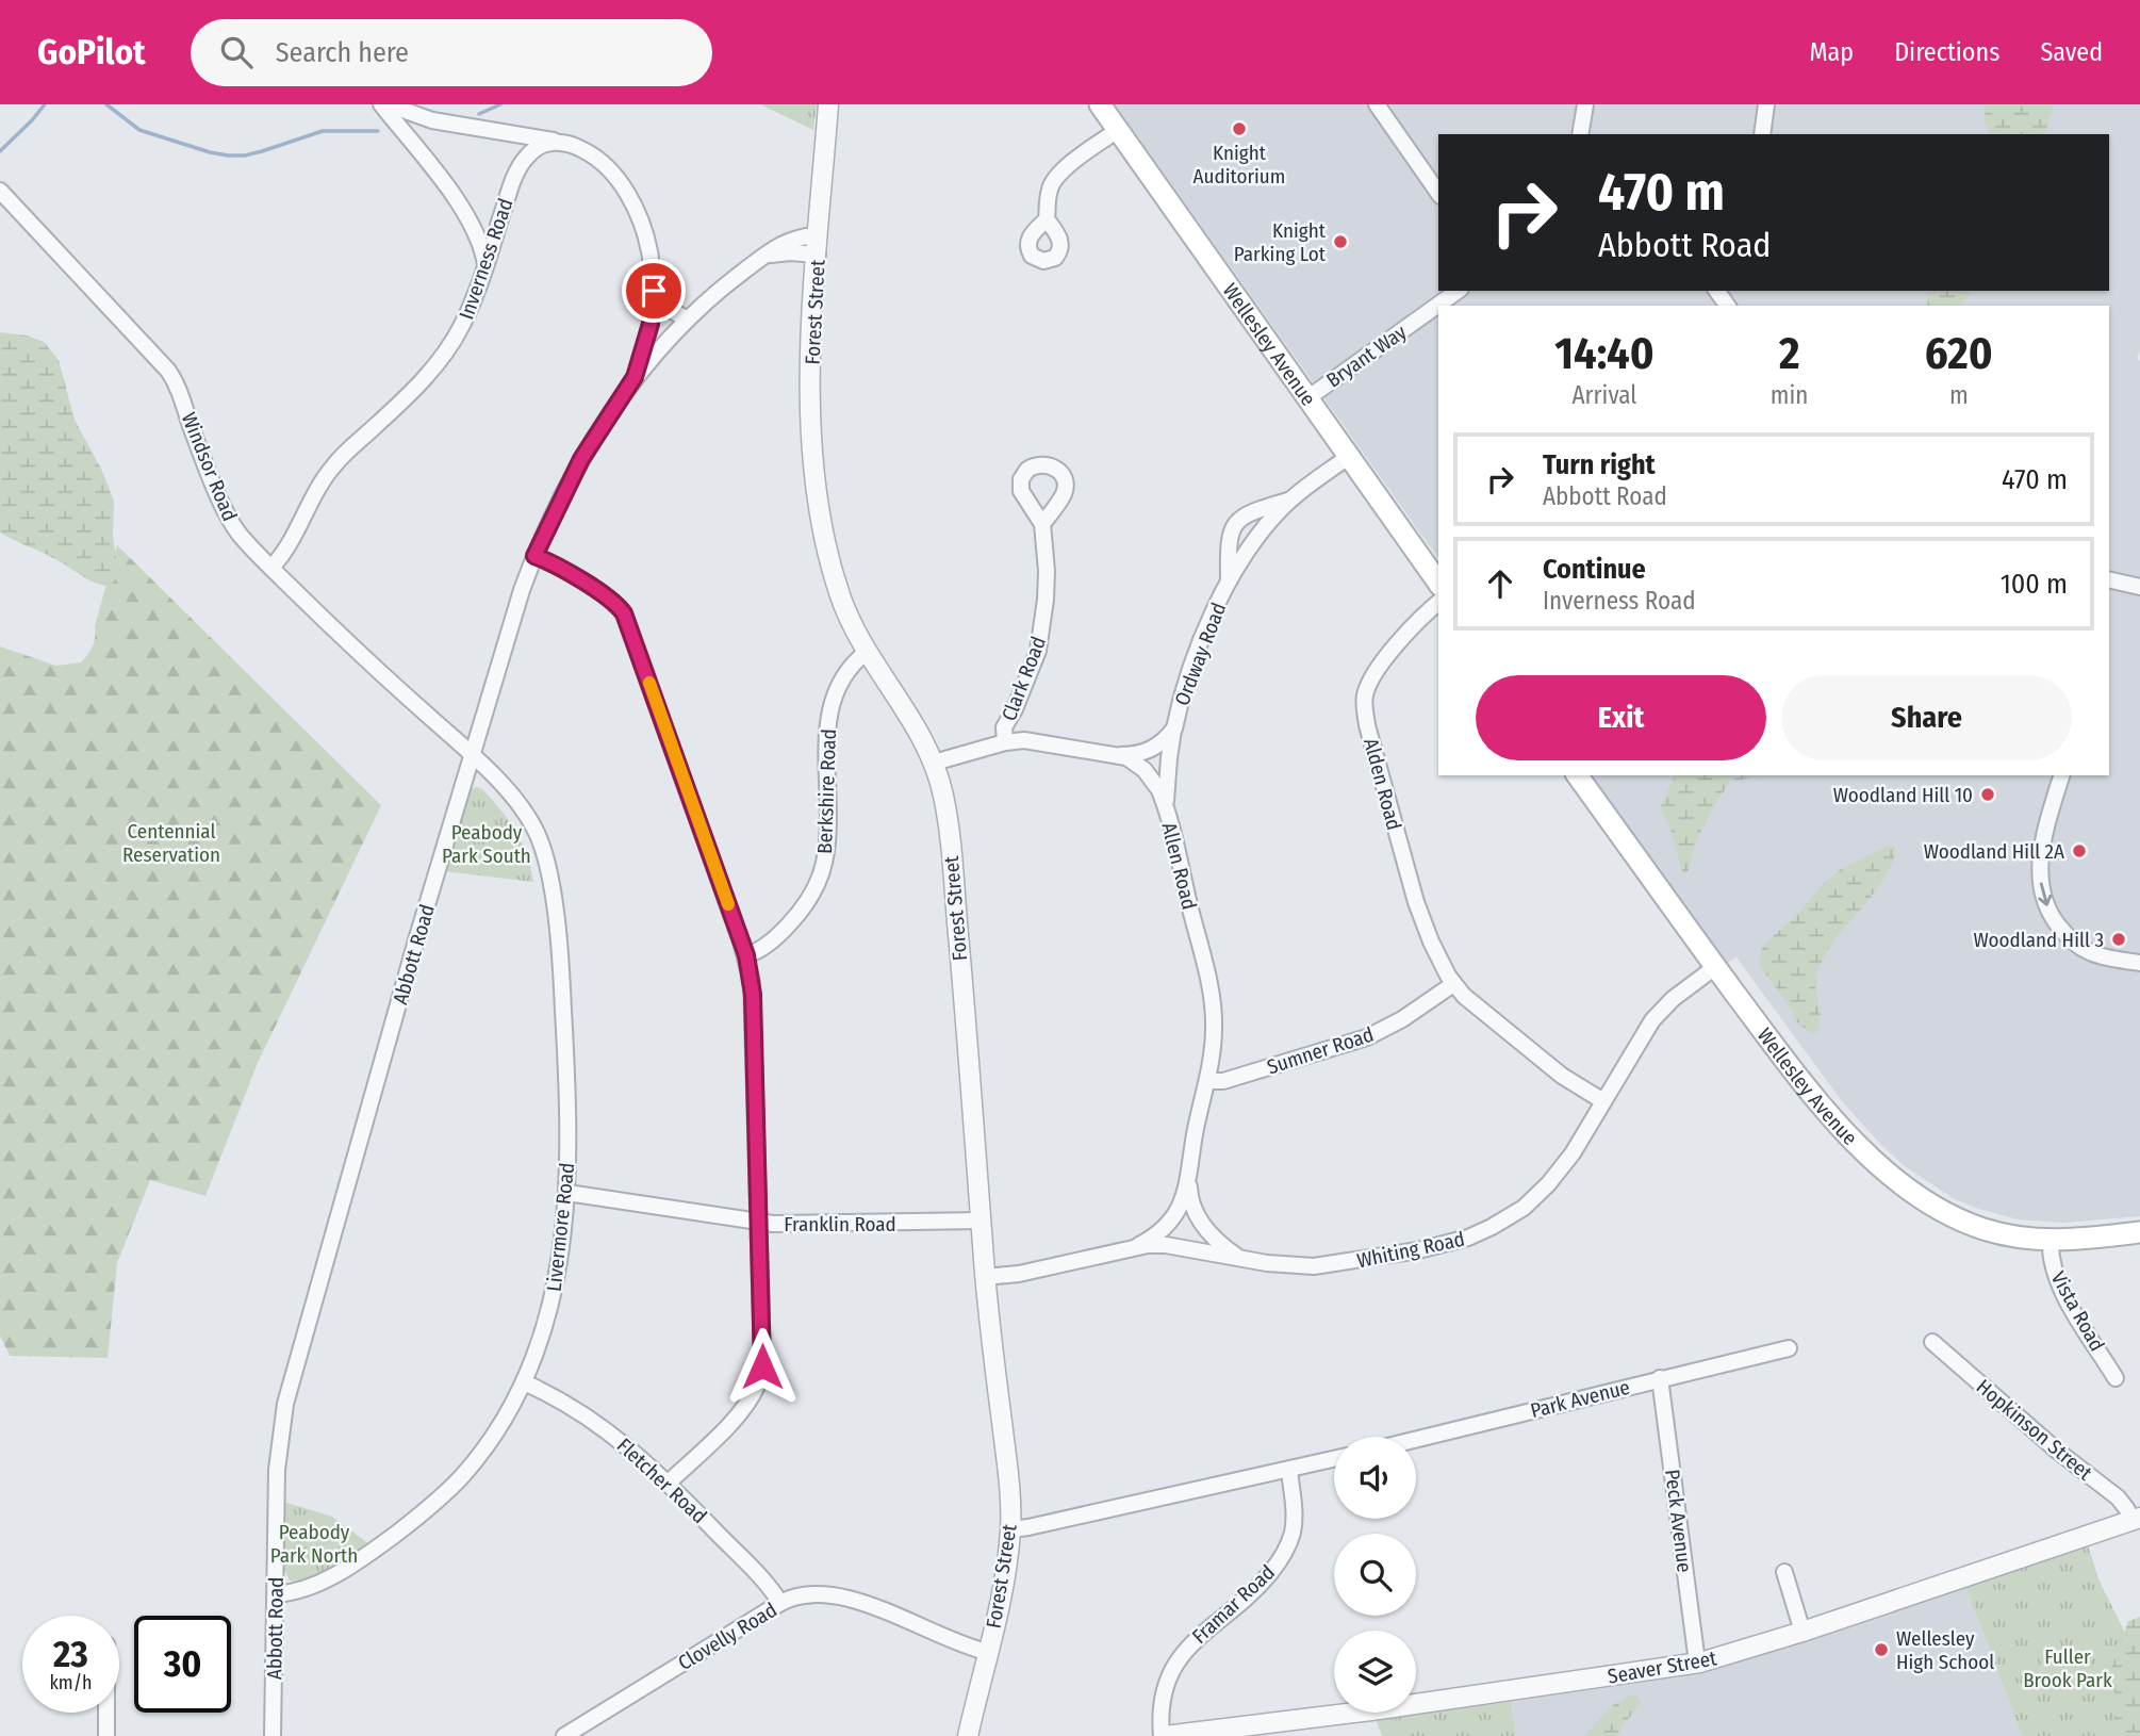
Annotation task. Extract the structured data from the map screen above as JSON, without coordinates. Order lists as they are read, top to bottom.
{
  "streets": {
    "main road": ["Wellesley Avenue"],
    "street": [
      "Inverness Road",
      "Forest Street",
      "Bryant Way",
      "Windsor Road",
      "Ordway Road",
      "Clark Road",
      "Alden Road",
      "Berkshire Road",
      "Allen Road",
      "Abbott Road",
      "Sumner Road",
      "Franklin Road",
      "Livermore Road",
      "Whiting Road",
      "Vista Road",
      "Park Avenue",
      "Hopkinson Street",
      "Fletcher Road",
      "Peck Avenue",
      "Framar Road",
      "Clovelly Road",
      "Seaver Street"
    ]
  },
  "crossings": [
    ["Inverness Road", "Windsor Road"],
    ["Forest Street", "Berkshire Road"],
    ["Forest Street", "Allen Road"],
    ["Forest Street", "Abbott Road"],
    ["Forest Street", "Franklin Road"],
    ["Forest Street", "Whiting Road"],
    ["Forest Street", "Clovelly Road"],
    ["Wellesley Avenue", "Bryant Way"],
    ["Wellesley Avenue", "Ordway Road"],
    ["Wellesley Avenue", "Whiting Road"],
    ["Wellesley Avenue", "Vista Road"],
    ["Windsor Road", "Abbott Road"],
    ["Windsor Road", "Livermore Road"],
    ["Ordway Road", "Allen Road"],
    ["Clark Road", "Allen Road"],
    ["Alden Road", "Sumner Road"],
    ["Allen Road", "Sumner Road"],
    ["Allen Road", "Whiting Road"],
    ["Abbott Road", "Livermore Road"],
    ["Franklin Road", "Livermore Road"],
    ["Livermore Road", "Fletcher Road"],
    ["Park Avenue", "Peck Avenue"],
    ["Hopkinson Street", "Seaver Street"],
    ["Fletcher Road", "Clovelly Road"],
    ["Peck Avenue", "Seaver Street"],
    ["Framar Road", "Seaver Street"]
  ],
  "parks": [
    "Centennial Reservation",
    "Peabody Park South",
    "Peabody Park North",
    "Fuller Brook Park"
  ],
  "places": [
    "Knight Auditorium",
    "Knight Parking Lot",
    "Woodland Hill 10",
    "Woodland Hill 2A",
    "Woodland Hill 3",
    "Wellesley High School"
  ],
  "page": {
    "header": "GoPilot",
    "search": "Search here",
    "nav": ["Map", "Directions", "Saved"],
    "turn": ["470 m", "Abbott Road"],
    "eta": [
      "14:40",
      "Arrival",
      "2",
      "min",
      "620",
      "m"
    ],
    "list": [
      {
        "name": "Turn right",
        "note": "Abbott Road",
        "value": "470 m"
      },
      {
        "name": "Continue",
        "note": "Inverness Road",
        "value": "100 m"
      }
    ],
    "buttons": ["Exit", "Share"],
    "speed": "23 km/h",
    "limit": "30"
  }
}
